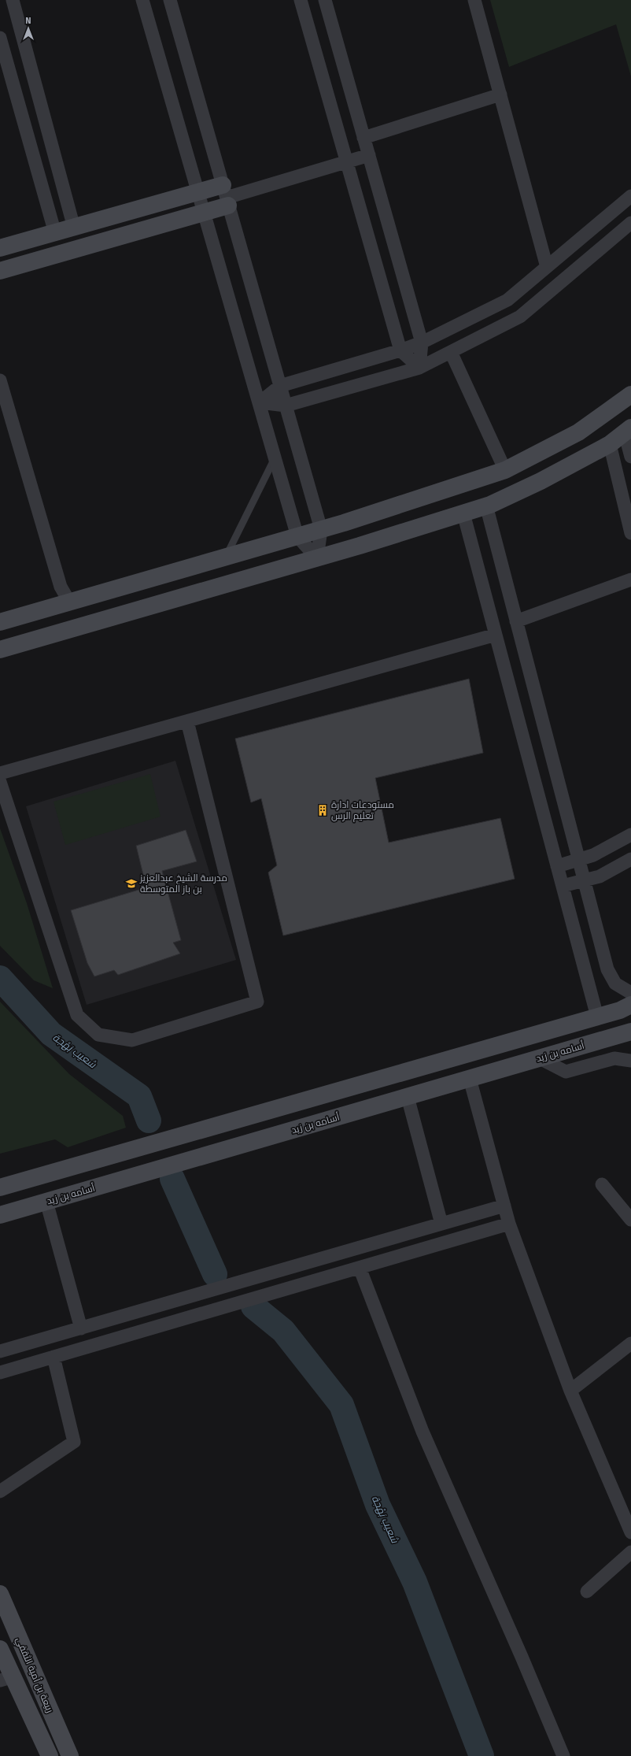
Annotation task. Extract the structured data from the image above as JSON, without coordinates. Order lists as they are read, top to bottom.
{
  "streets": {
    "street": ["أسامه بن زيد", "ربيعة بن أمية الثقفي"]
  },
  "water": ["شعيب بَهْجة"],
  "places": {
    "building": ["مستودعات ادارة تعليم الرس"],
    "school or university": ["مدرسة الشيخ عبدالعزيز بن باز المتوسطة"]
  },
  "north": "top"
}
